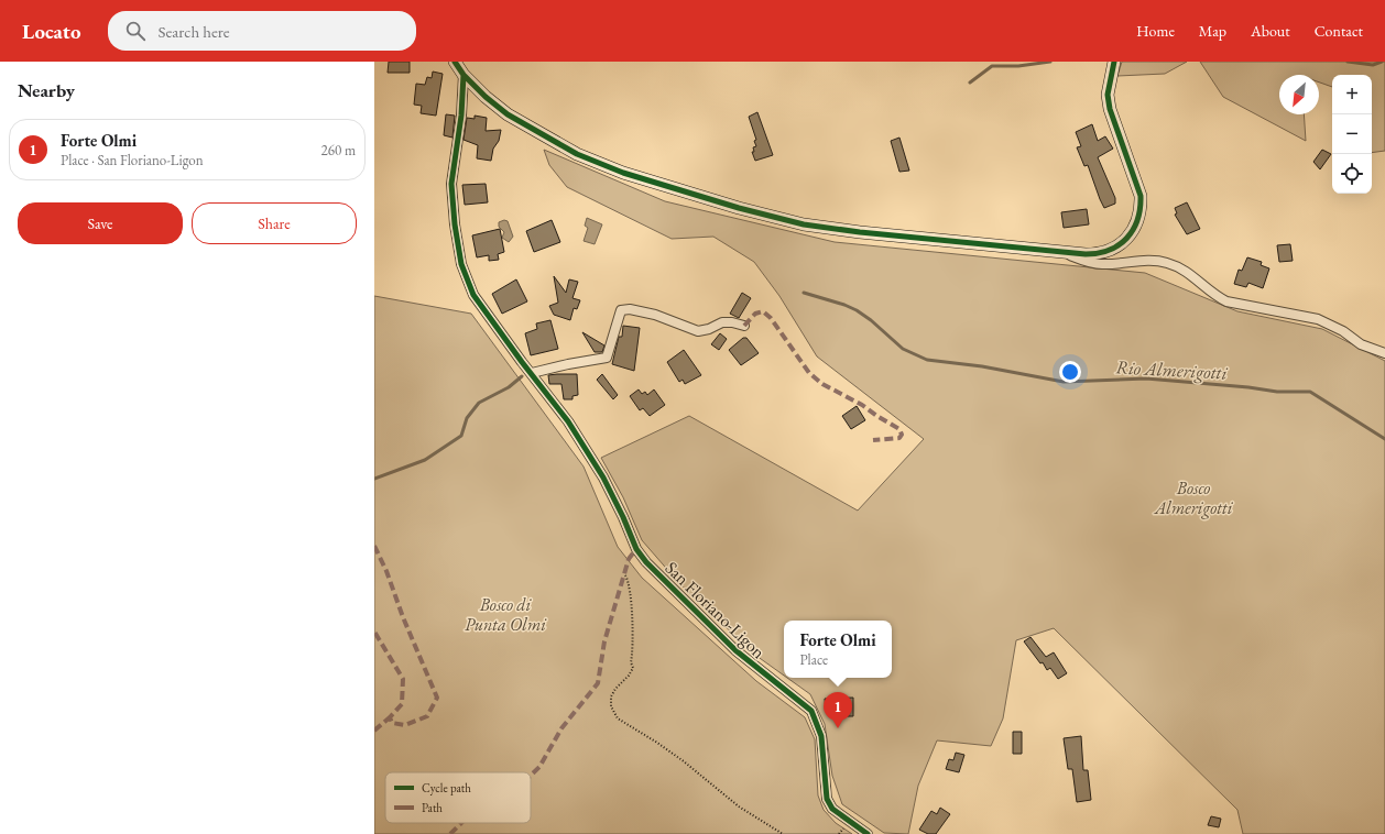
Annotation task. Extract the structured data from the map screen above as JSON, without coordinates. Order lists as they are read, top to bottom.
{
  "streets": {
    "street": ["San Floriano-Ligon"]
  },
  "water": ["Rio Almerigotti"],
  "parks": ["Bosco Almerigotti", "Bosco di Punta Olmi"],
  "legend": ["Cycle path", "Path"],
  "north": "bottom left",
  "page": {
    "header": "Locato",
    "search": "Search here",
    "nav": [
      "Home",
      "Map",
      "About",
      "Contact"
    ],
    "heading": "Nearby",
    "map_buttons": ["+", "−"],
    "list": [
      {
        "mark": "1",
        "name": "Forte Olmi",
        "note": "Place · San Floriano-Ligon",
        "value": "260 m"
      }
    ],
    "buttons": ["Save", "Share"],
    "popup": ["Forte Olmi", "Place"],
    "pins": "1"
  }
}
